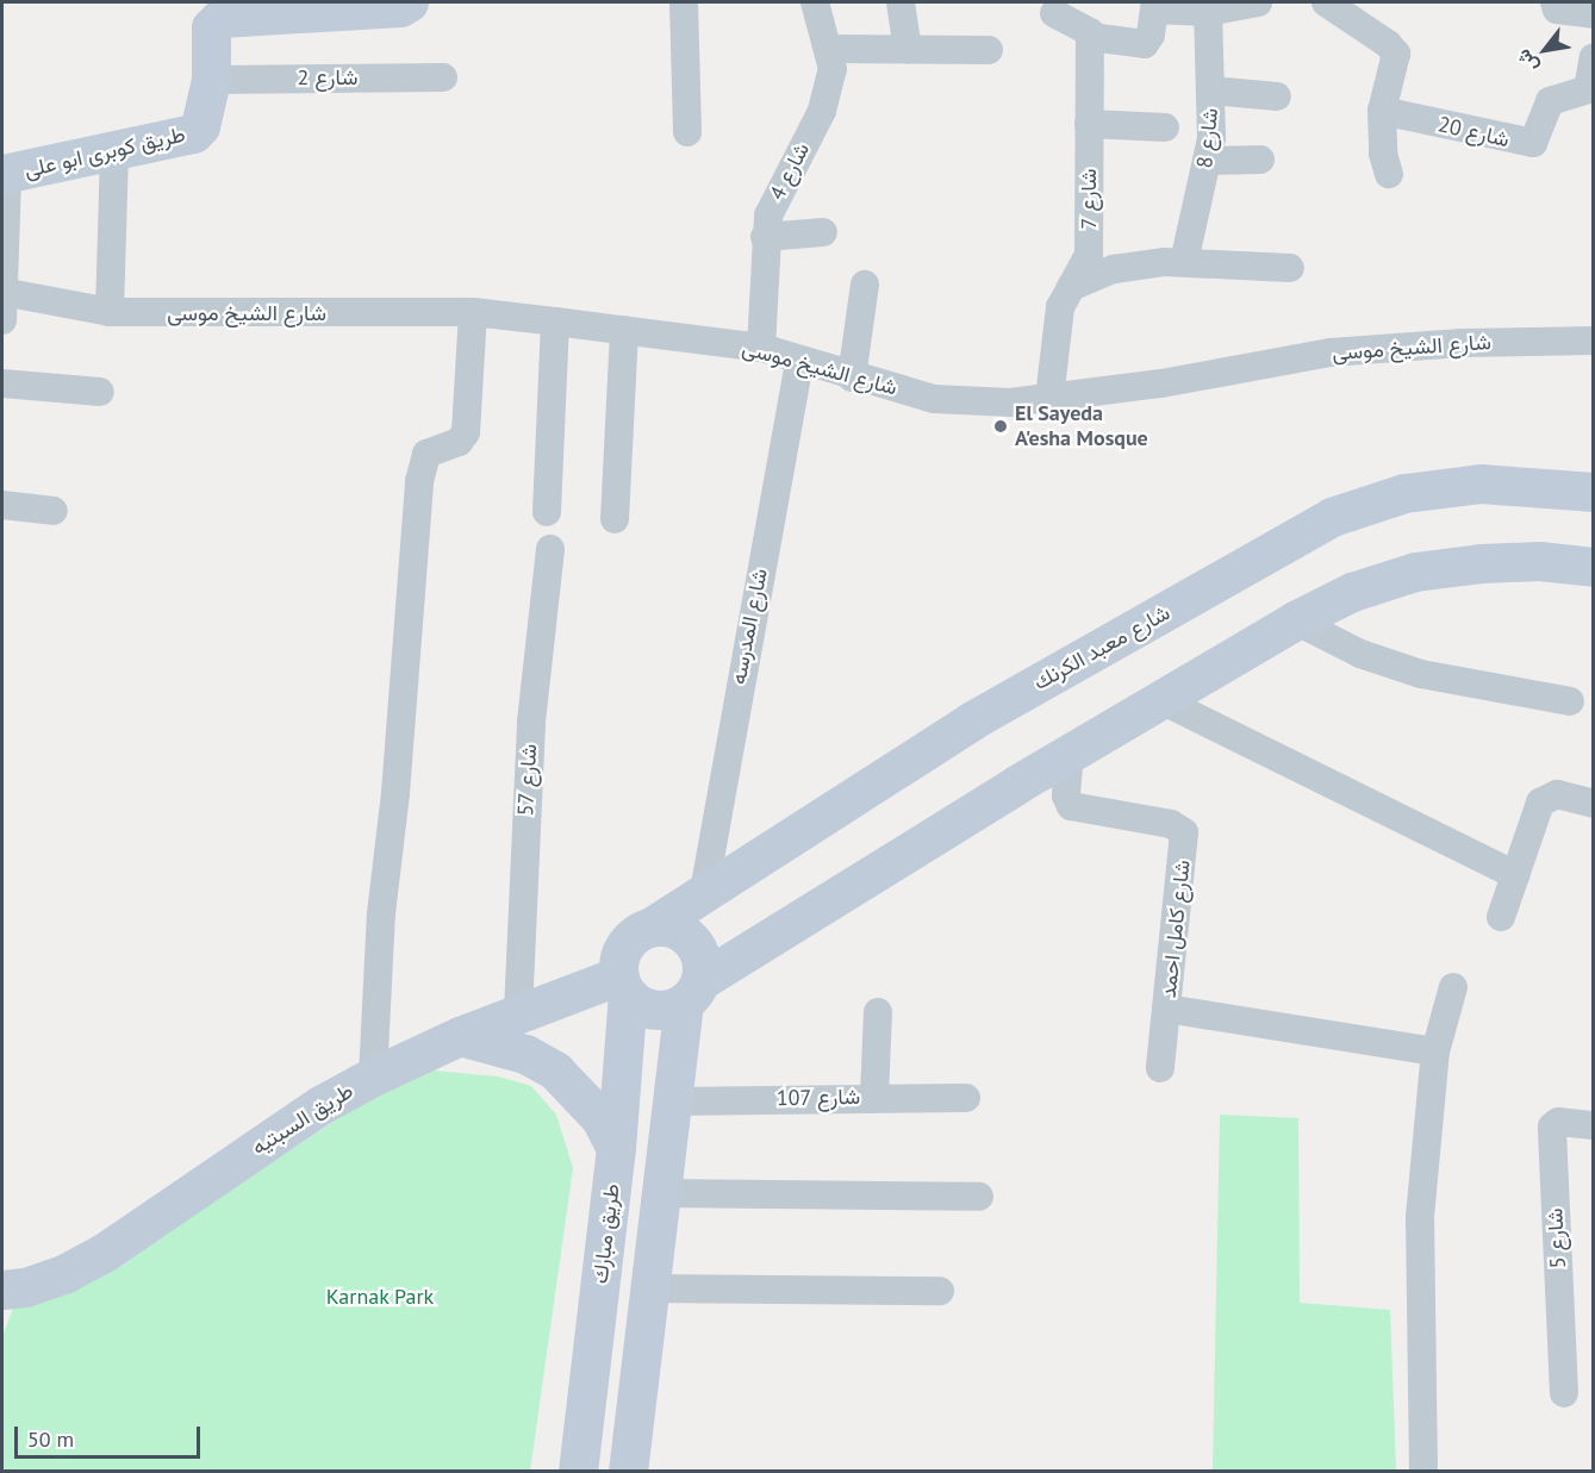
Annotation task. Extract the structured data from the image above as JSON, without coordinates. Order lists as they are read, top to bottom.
{
  "streets": {
    "street": [
      "شارع 2",
      "شارع 20",
      "شارع 8",
      "طريق كوبرى ابو على",
      "شارع 4",
      "شارع 7",
      "شارع الشيخ موسى",
      "شارع المدرسه",
      "شارع معبد الكرنك",
      "شارع 57",
      "شارع كامل احمد",
      "شارع 107",
      "طريق السبتيه",
      "طريق مبارك",
      "شارع 5"
    ]
  },
  "crossings": [
    ["شارع 2", "طريق كوبرى ابو على"],
    ["شارع 4", "شارع الشيخ موسى"],
    ["شارع 7", "شارع الشيخ موسى"],
    ["شارع الشيخ موسى", "شارع المدرسه"],
    ["شارع المدرسه", "شارع معبد الكرنك"],
    ["شارع معبد الكرنك", "طريق السبتيه"],
    ["شارع معبد الكرنك", "طريق مبارك"],
    ["شارع 57", "طريق السبتيه"],
    ["طريق السبتيه", "طريق مبارك"]
  ],
  "parks": ["Karnak Park"],
  "places": ["El Sayeda A'esha Mosque"],
  "scale_bar": "50 m",
  "north": "bottom left"
}
